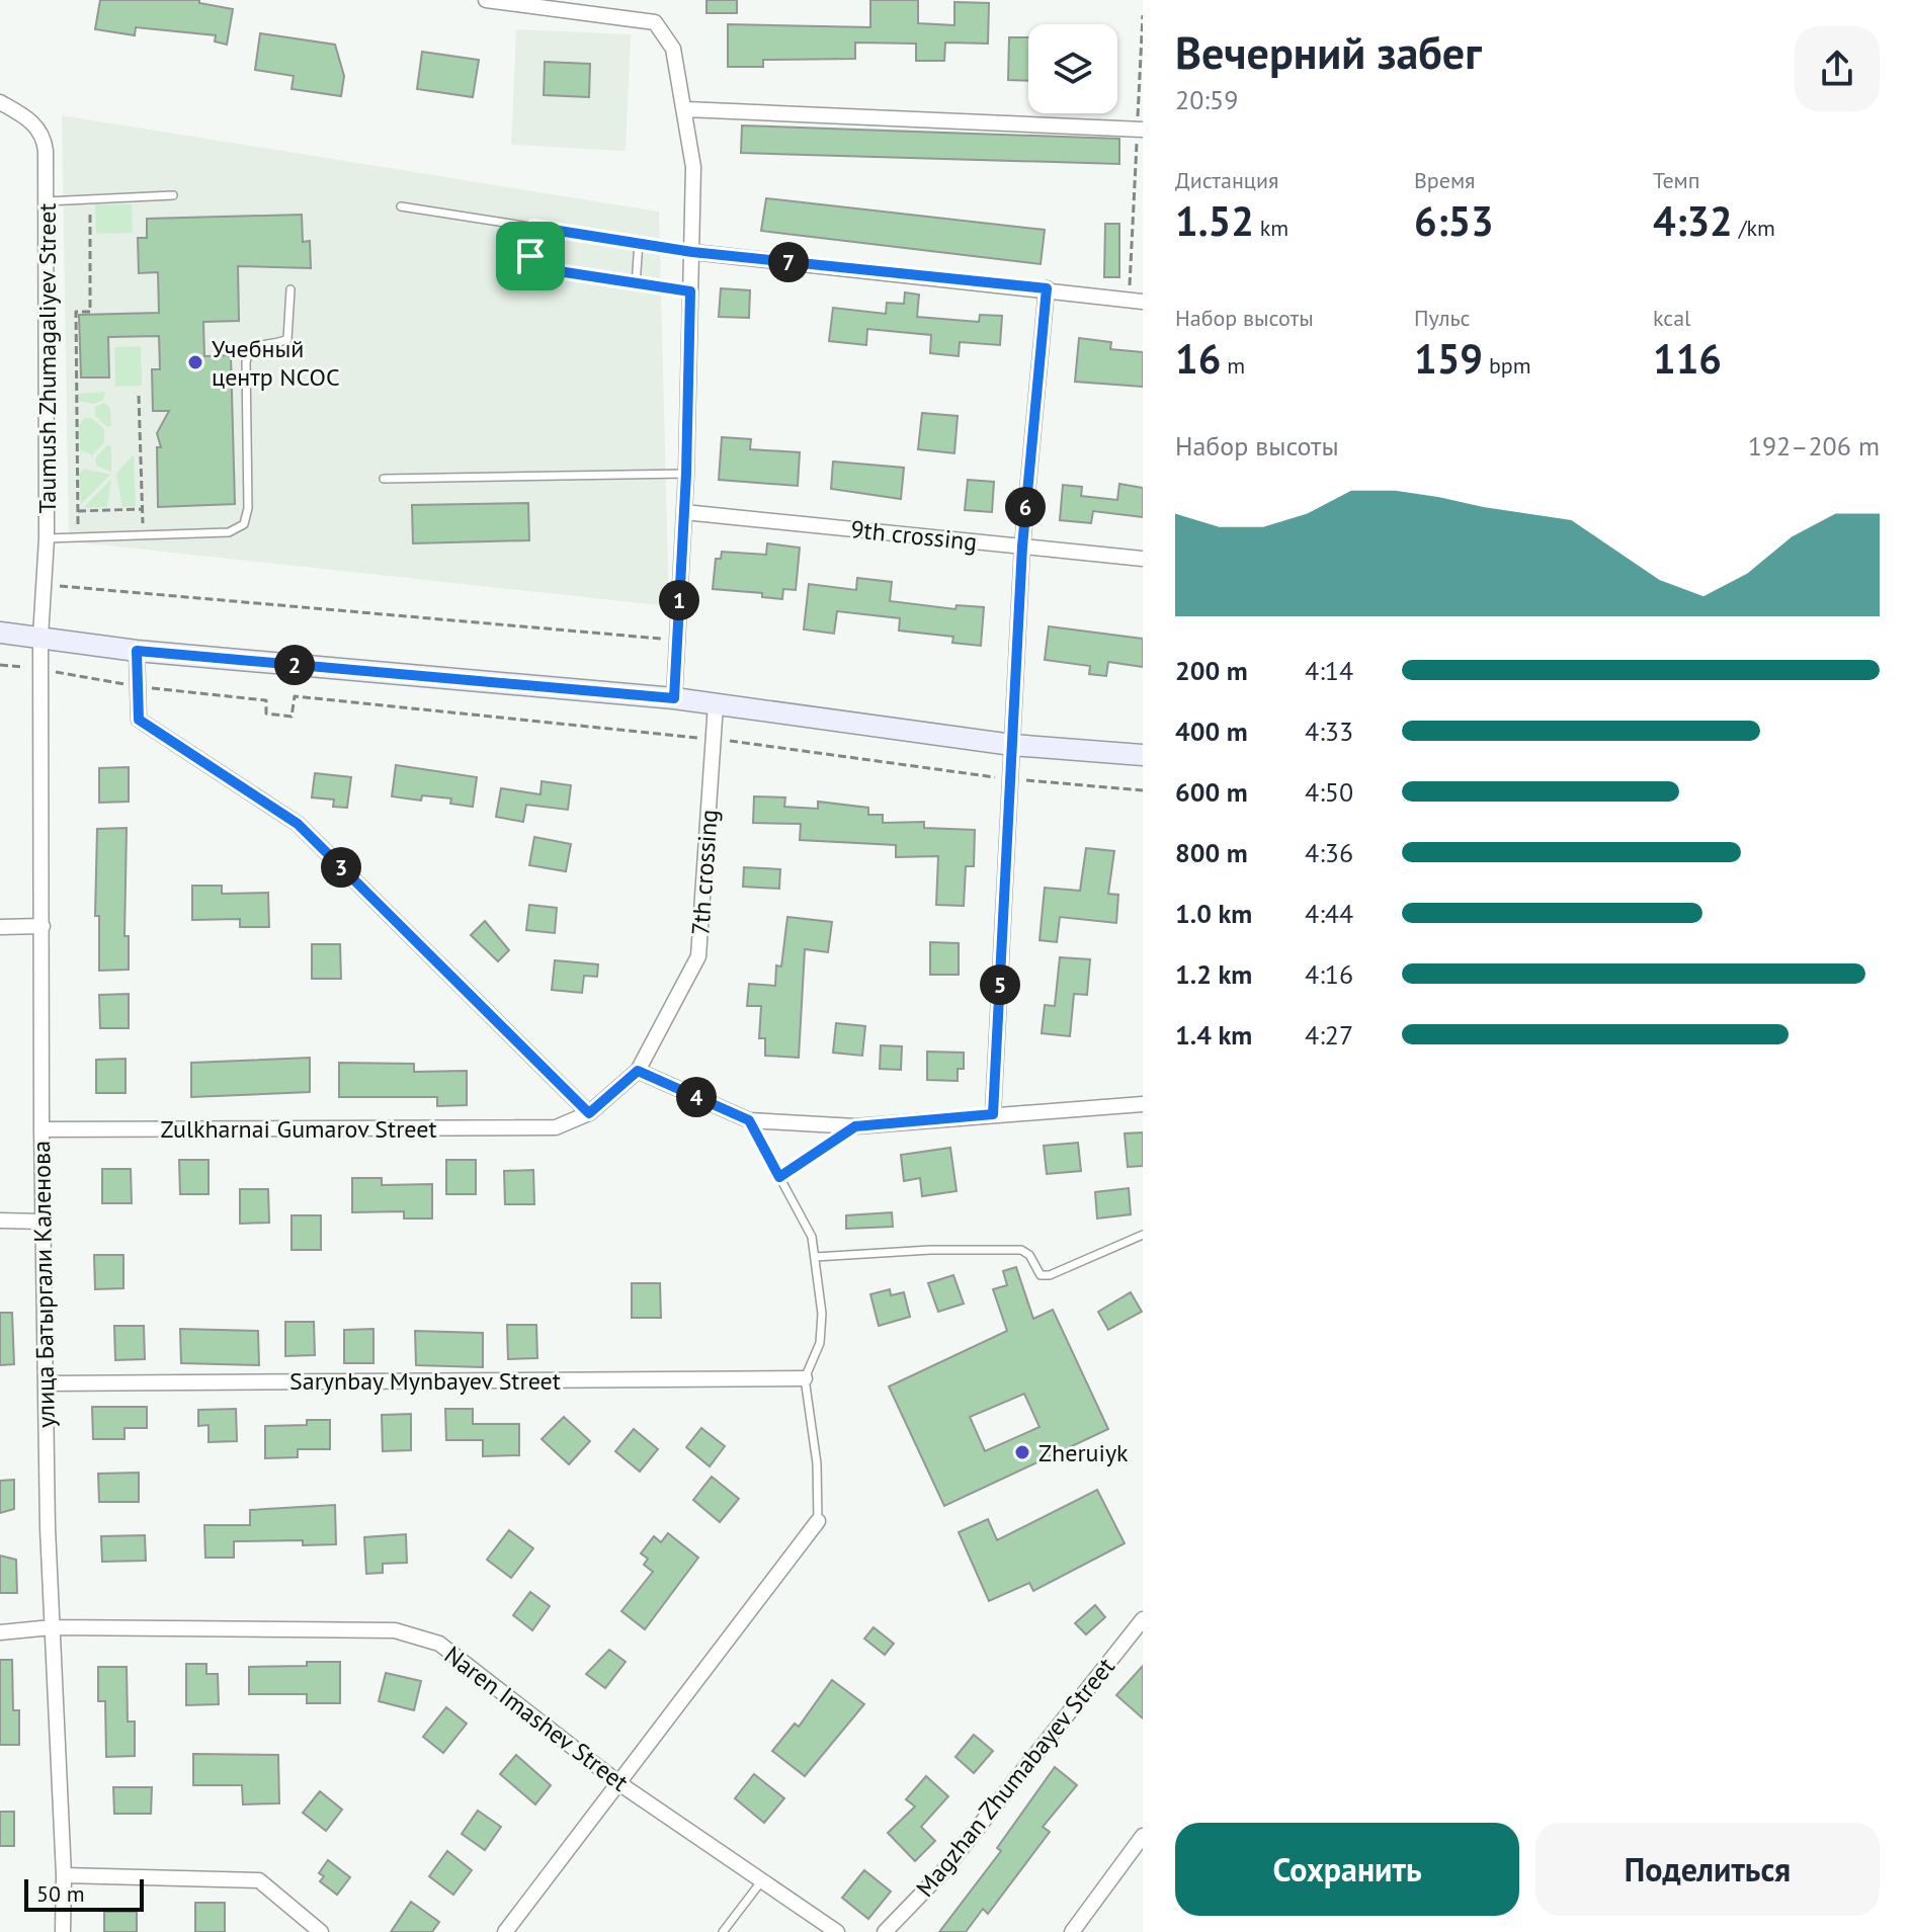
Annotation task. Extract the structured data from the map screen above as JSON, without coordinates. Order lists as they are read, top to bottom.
{
  "streets": {
    "street": [
      "Taumush Zhumagaliyev Street",
      "9th crossing",
      "7th crossing",
      "Zulkharnai Gumarov Street",
      "улица Батыргали Каленова",
      "Sarynbay Mynbayev Street",
      "Naren Imashev Street",
      "Magzhan Zhumabayev Street"
    ]
  },
  "crossings": [
    ["Taumush Zhumagaliyev Street", "улица Батыргали Каленова"],
    ["7th crossing", "Zulkharnai Gumarov Street"],
    ["Zulkharnai Gumarov Street", "улица Батыргали Каленова"],
    ["улица Батыргали Каленова", "Sarynbay Mynbayev Street"],
    ["улица Батыргали Каленова", "Naren Imashev Street"]
  ],
  "places": ["Учебный центр NCOC", "Zheruiyk"],
  "scale_bar": "50 m",
  "page": {
    "heading": ["Вечерний забег", "20:59"],
    "stats": [
      ["Дистанция", "1.52 km"],
      ["Время", "6:53"],
      ["Темп", "4:32 /km"],
      ["Набор высоты", "16 m"],
      ["Пульс", "159 bpm"],
      ["kcal", "116"]
    ],
    "pins": [
      "7",
      "6",
      "1",
      "2",
      "3",
      "5",
      "4"
    ],
    "chart": ["Набор высоты", "192–206 m"],
    "list": [
      {
        "name": "200 m",
        "note": "4:14"
      },
      {
        "name": "400 m",
        "note": "4:33"
      },
      {
        "name": "600 m",
        "note": "4:50"
      },
      {
        "name": "800 m",
        "note": "4:36"
      },
      {
        "name": "1.0 km",
        "note": "4:44"
      },
      {
        "name": "1.2 km",
        "note": "4:16"
      },
      {
        "name": "1.4 km",
        "note": "4:27"
      }
    ],
    "buttons": ["Сохранить", "Поделиться"],
    "scale": "50 m"
  }
}
